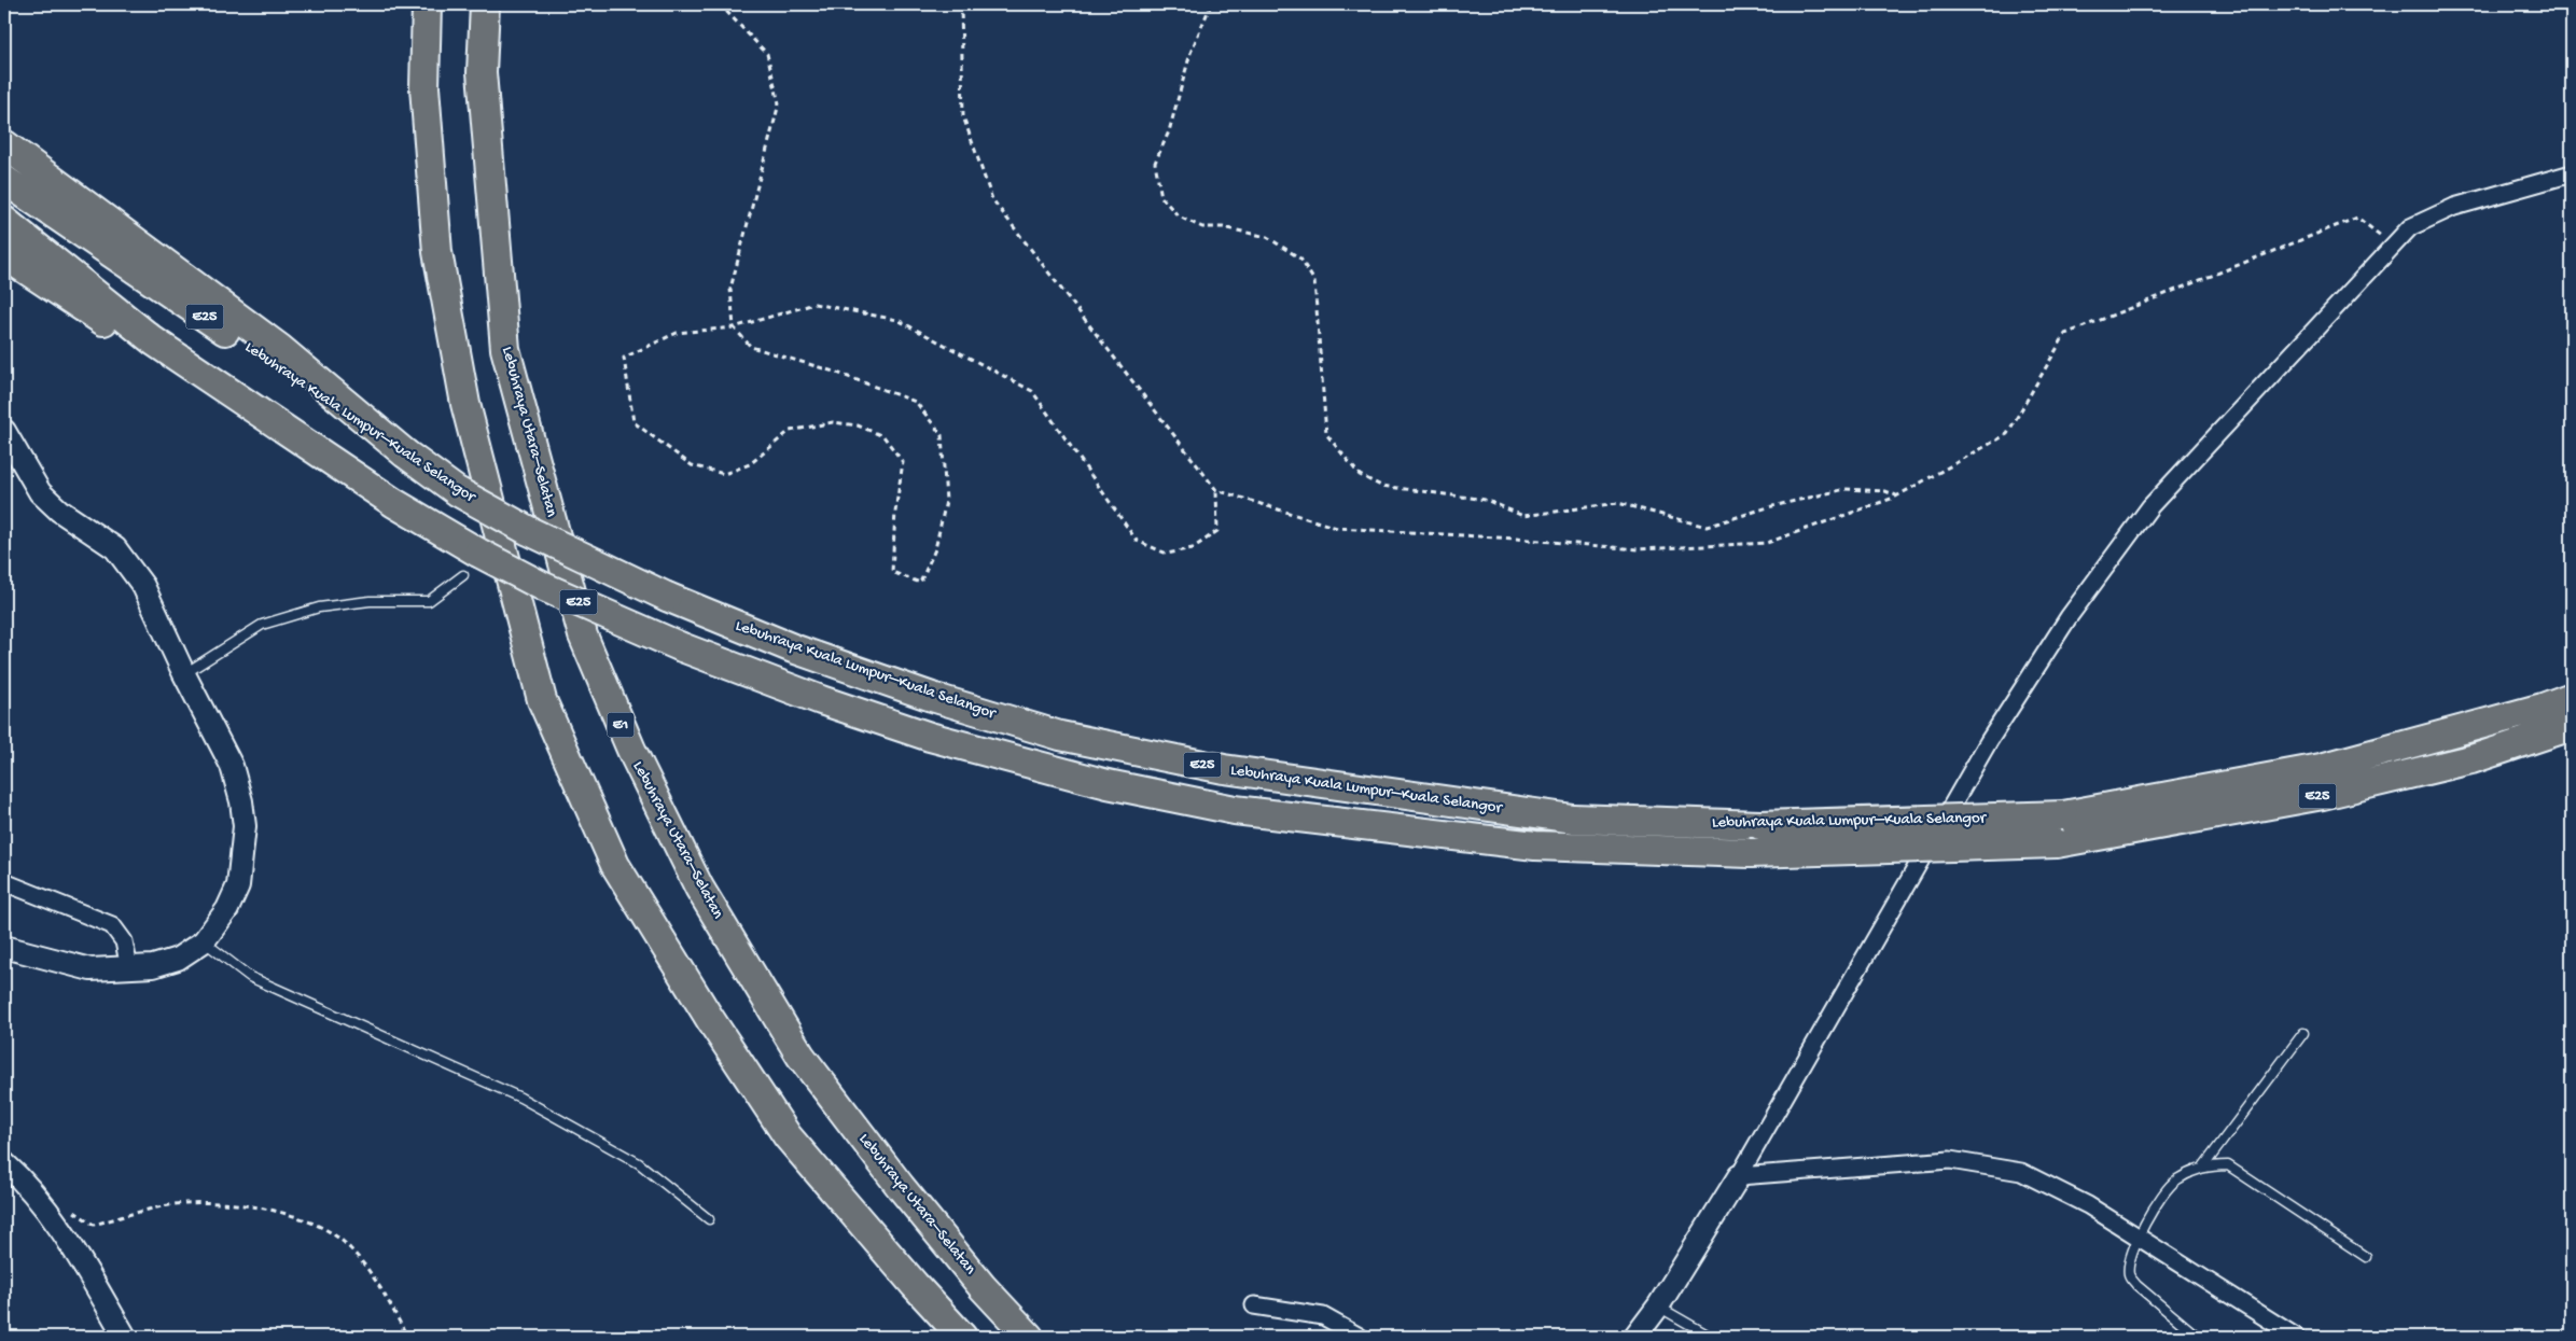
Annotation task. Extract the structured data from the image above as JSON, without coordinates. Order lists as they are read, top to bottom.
{
  "streets": {
    "highway": [
      "E25",
      "Lebuhraya Kuala Lumpur–Kuala Selangor",
      "Lebuhraya Utara–Selatan",
      "E1"
    ]
  }
}
